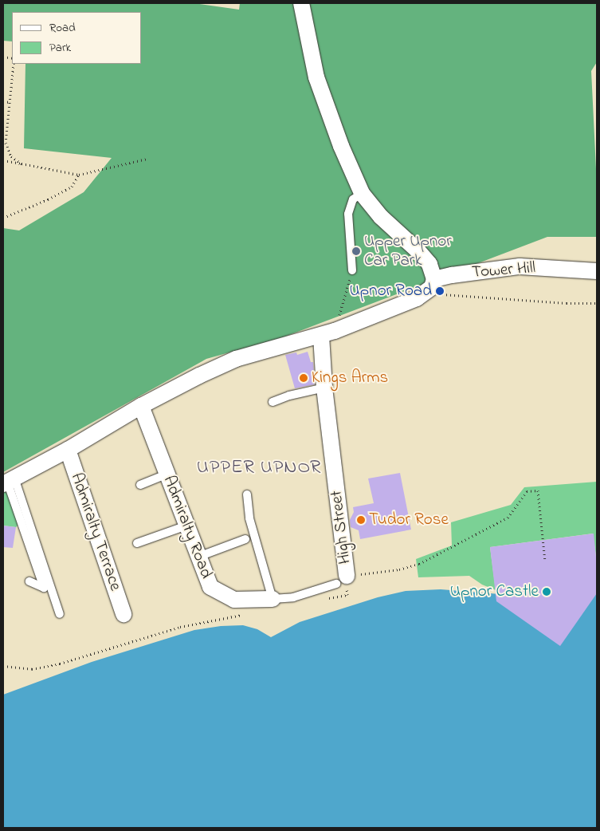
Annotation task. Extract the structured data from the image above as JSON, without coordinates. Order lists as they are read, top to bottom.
{
  "streets": {
    "street": [
      "Tower Hill",
      "Admiralty Road",
      "High Street",
      "Admiralty Terrace"
    ]
  },
  "districts": ["UPPER UPNOR"],
  "places": [
    "Upper Upnor Car Park",
    "Upnor Road",
    "Kings Arms",
    "Tudor Rose",
    "Upnor Castle"
  ],
  "legend": ["Road", "Park"]
}
